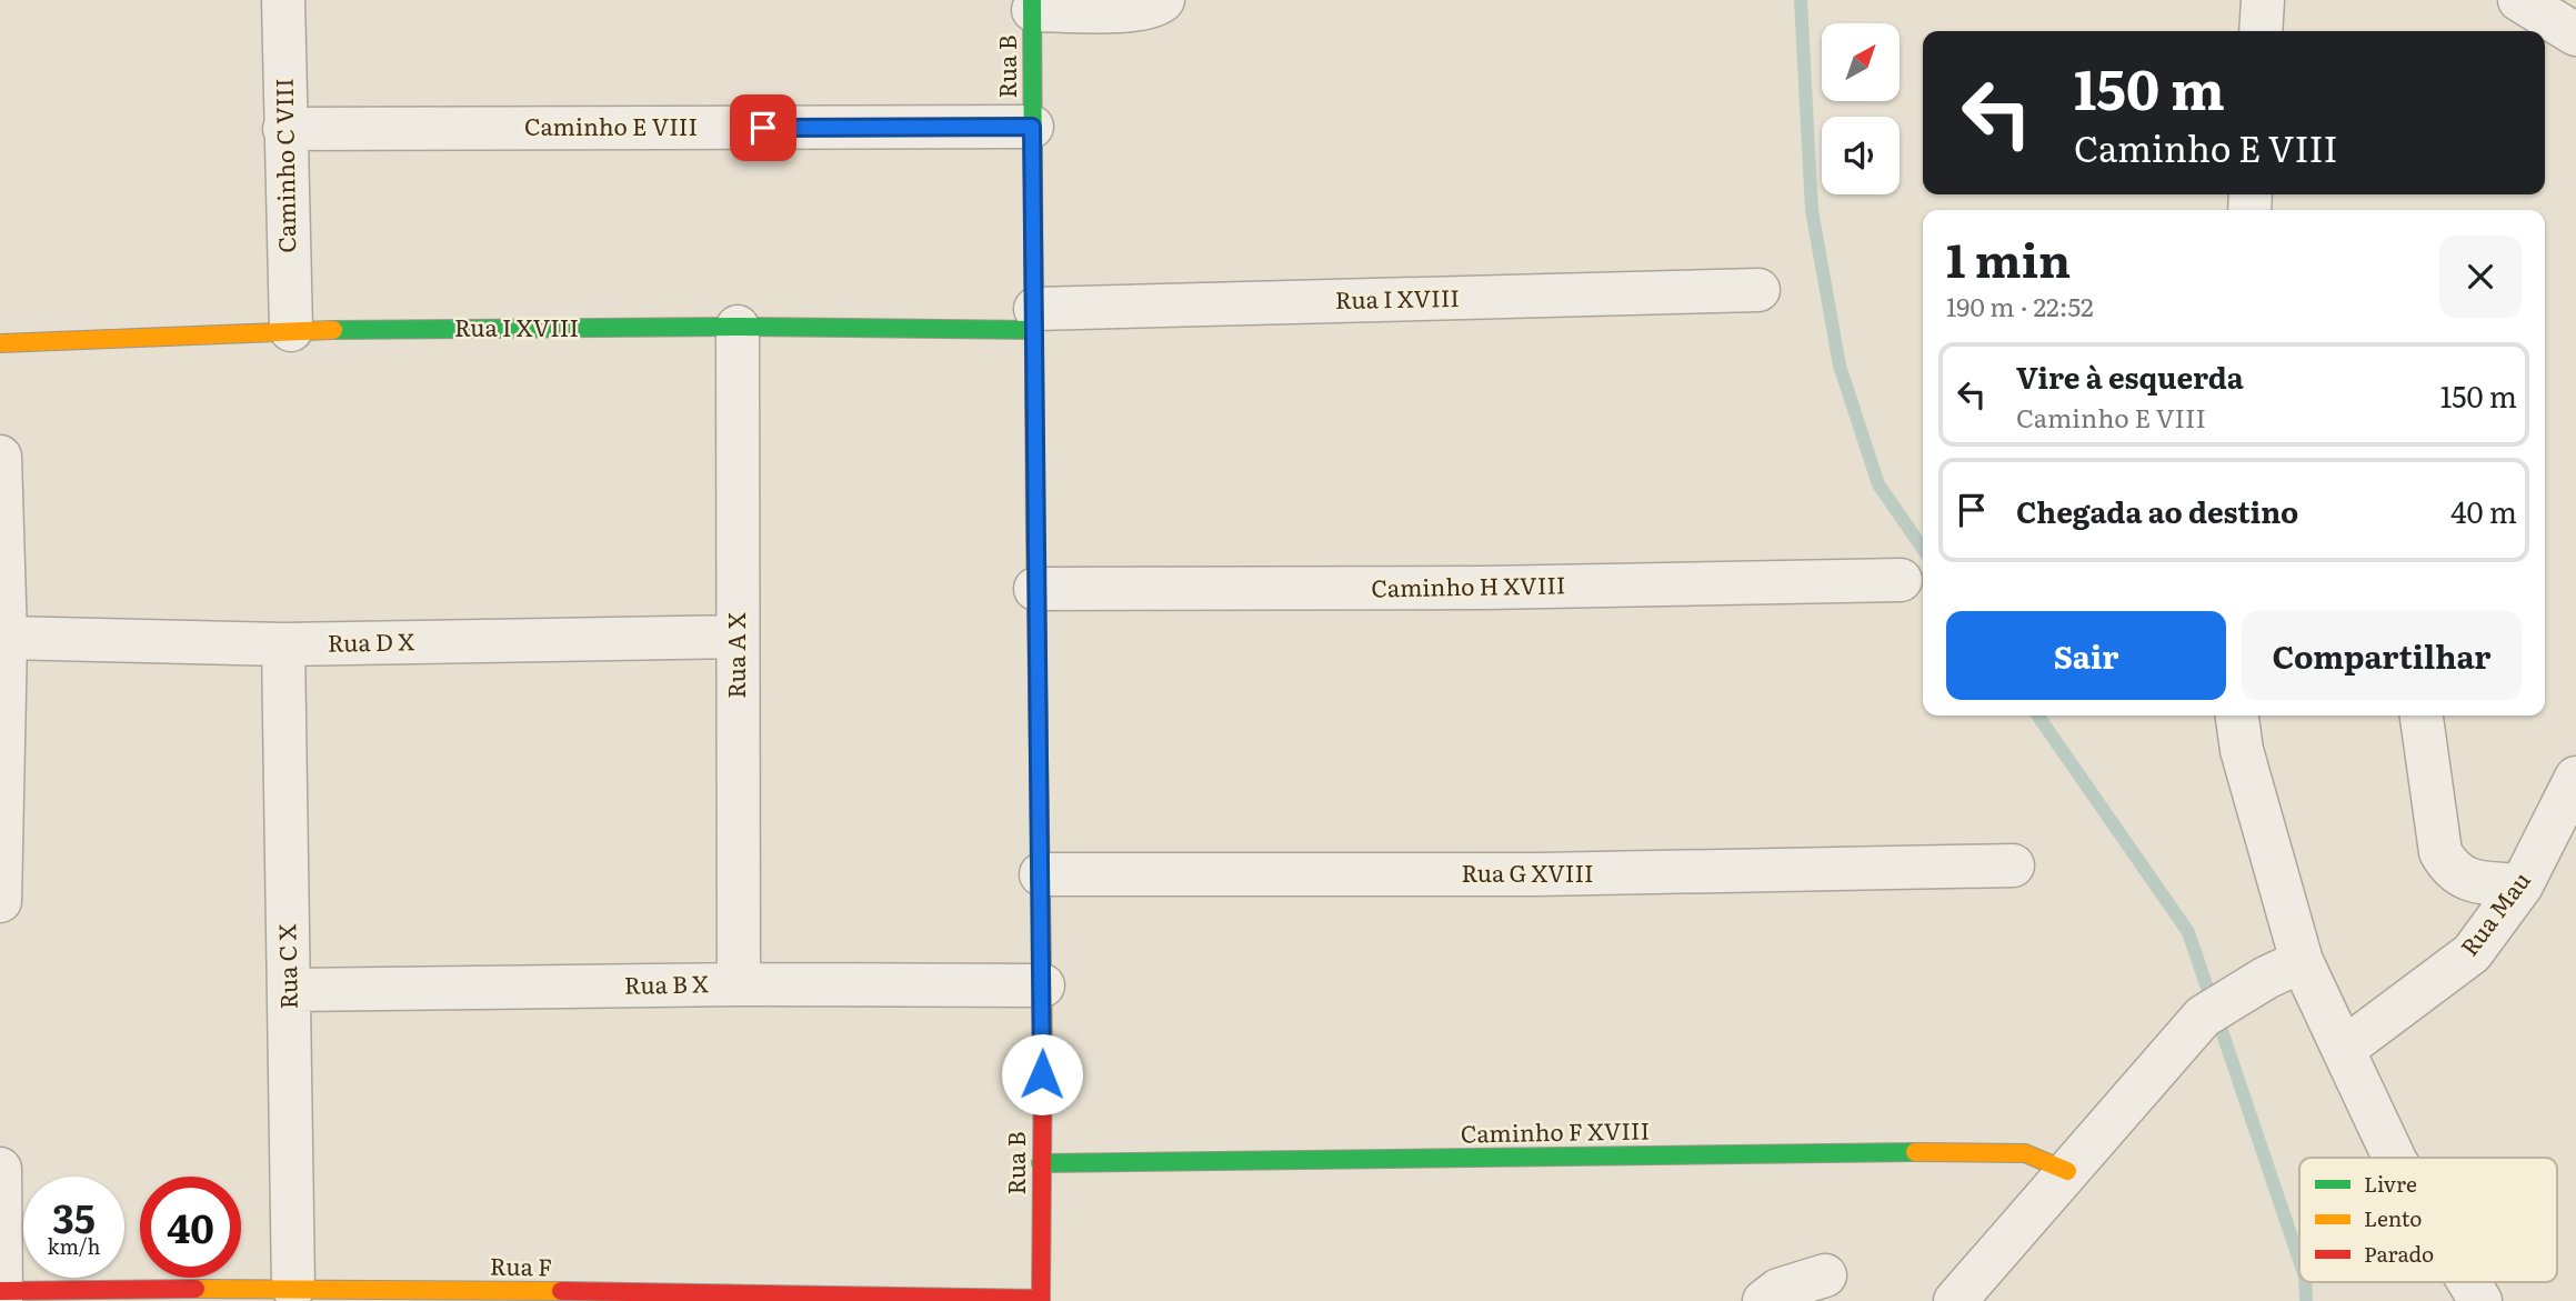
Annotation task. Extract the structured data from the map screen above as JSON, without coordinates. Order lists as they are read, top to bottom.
{
  "streets": {
    "street": [
      "Rua B",
      "Caminho E VIII",
      "Caminho C VIII",
      "Rua I XVIII",
      "Caminho H XVIII",
      "Rua D X",
      "Rua A X",
      "Rua G XVIII",
      "Rua Mau",
      "Rua C X",
      "Rua B X",
      "Caminho F XVIII",
      "Rua F"
    ]
  },
  "crossings": [
    ["Rua B", "Caminho E VIII"],
    ["Rua B", "Rua I XVIII"],
    ["Rua B", "Caminho H XVIII"],
    ["Rua B", "Rua G XVIII"],
    ["Rua B", "Rua B X"],
    ["Rua B", "Caminho F XVIII"],
    ["Rua B", "Rua F"],
    ["Caminho E VIII", "Caminho C VIII"],
    ["Caminho C VIII", "Rua I XVIII"],
    ["Rua I XVIII", "Rua A X"],
    ["Rua D X", "Rua A X"],
    ["Rua D X", "Rua C X"],
    ["Rua A X", "Rua B X"],
    ["Rua C X", "Rua B X"],
    ["Rua C X", "Rua F"]
  ],
  "legend": ["Livre", "Lento", "Parado"],
  "north": "top right",
  "page": {
    "turn": ["150 m", "Caminho E VIII"],
    "heading": ["1 min", "190 m · 22:52"],
    "list": [
      {
        "name": "Vire à esquerda",
        "note": "Caminho E VIII",
        "value": "150 m"
      },
      {
        "name": "Chegada ao destino",
        "value": "40 m"
      }
    ],
    "buttons": ["Sair", "Compartilhar"],
    "speed": "35 km/h",
    "limit": "40"
  }
}
